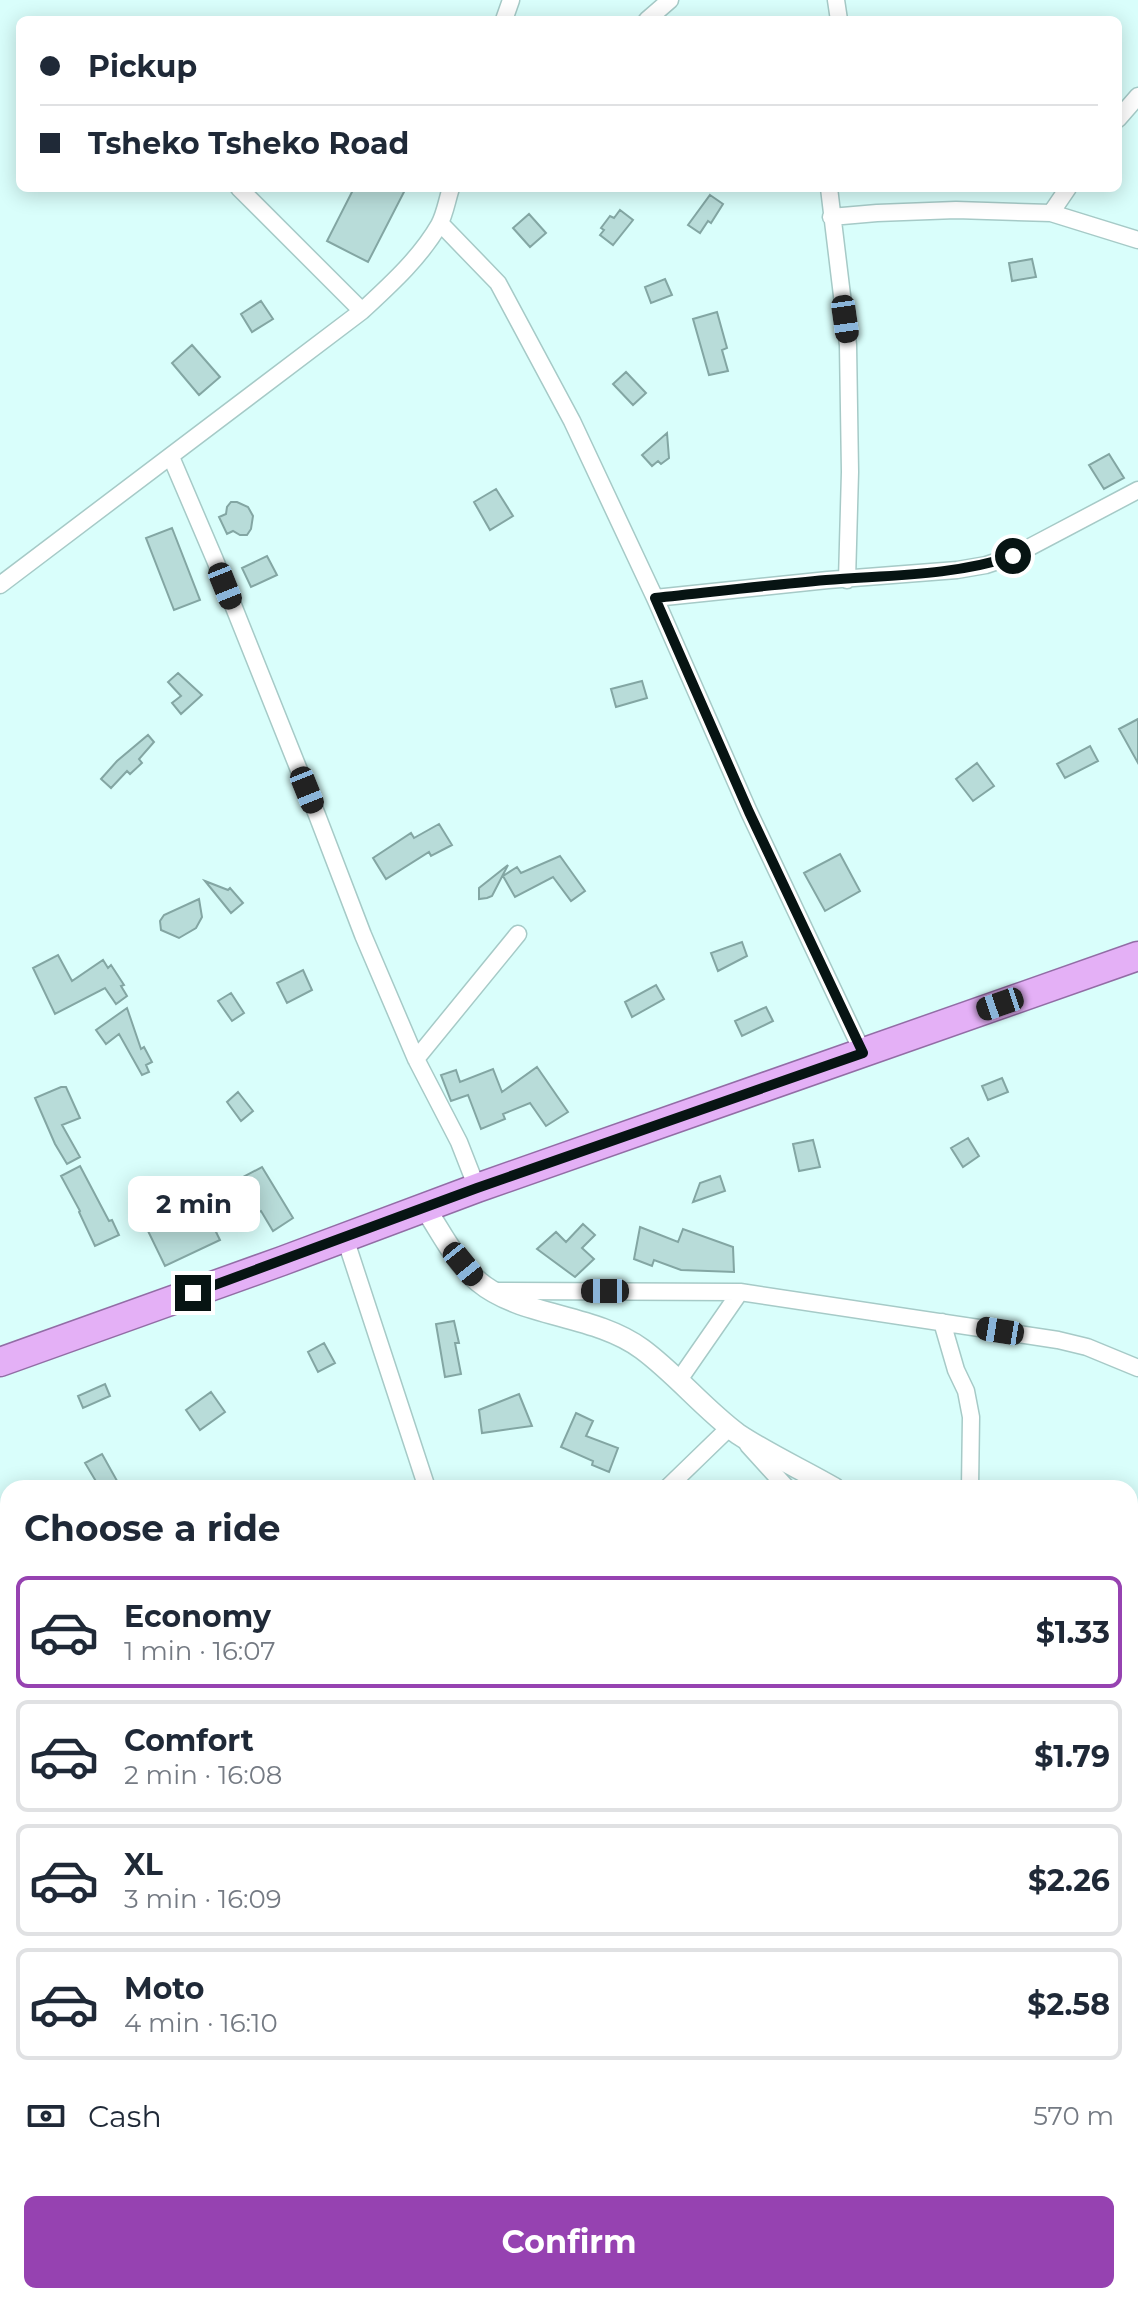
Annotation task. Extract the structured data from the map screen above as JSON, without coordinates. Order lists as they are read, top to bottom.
{
  "page": {
    "banner": ["Pickup", "Tsheko Tsheko Road"],
    "bubble": "2 min",
    "heading": "Choose a ride",
    "list": [
      {
        "name": "Economy",
        "note": "1 min · 16:07",
        "value": "$1.33"
      },
      {
        "name": "Comfort",
        "note": "2 min · 16:08",
        "value": "$1.79"
      },
      {
        "name": "XL",
        "note": "3 min · 16:09",
        "value": "$2.26"
      },
      {
        "name": "Moto",
        "note": "4 min · 16:10",
        "value": "$2.58"
      }
    ],
    "pay": ["Cash", "570 m"],
    "buttons": "Confirm"
  }
}
